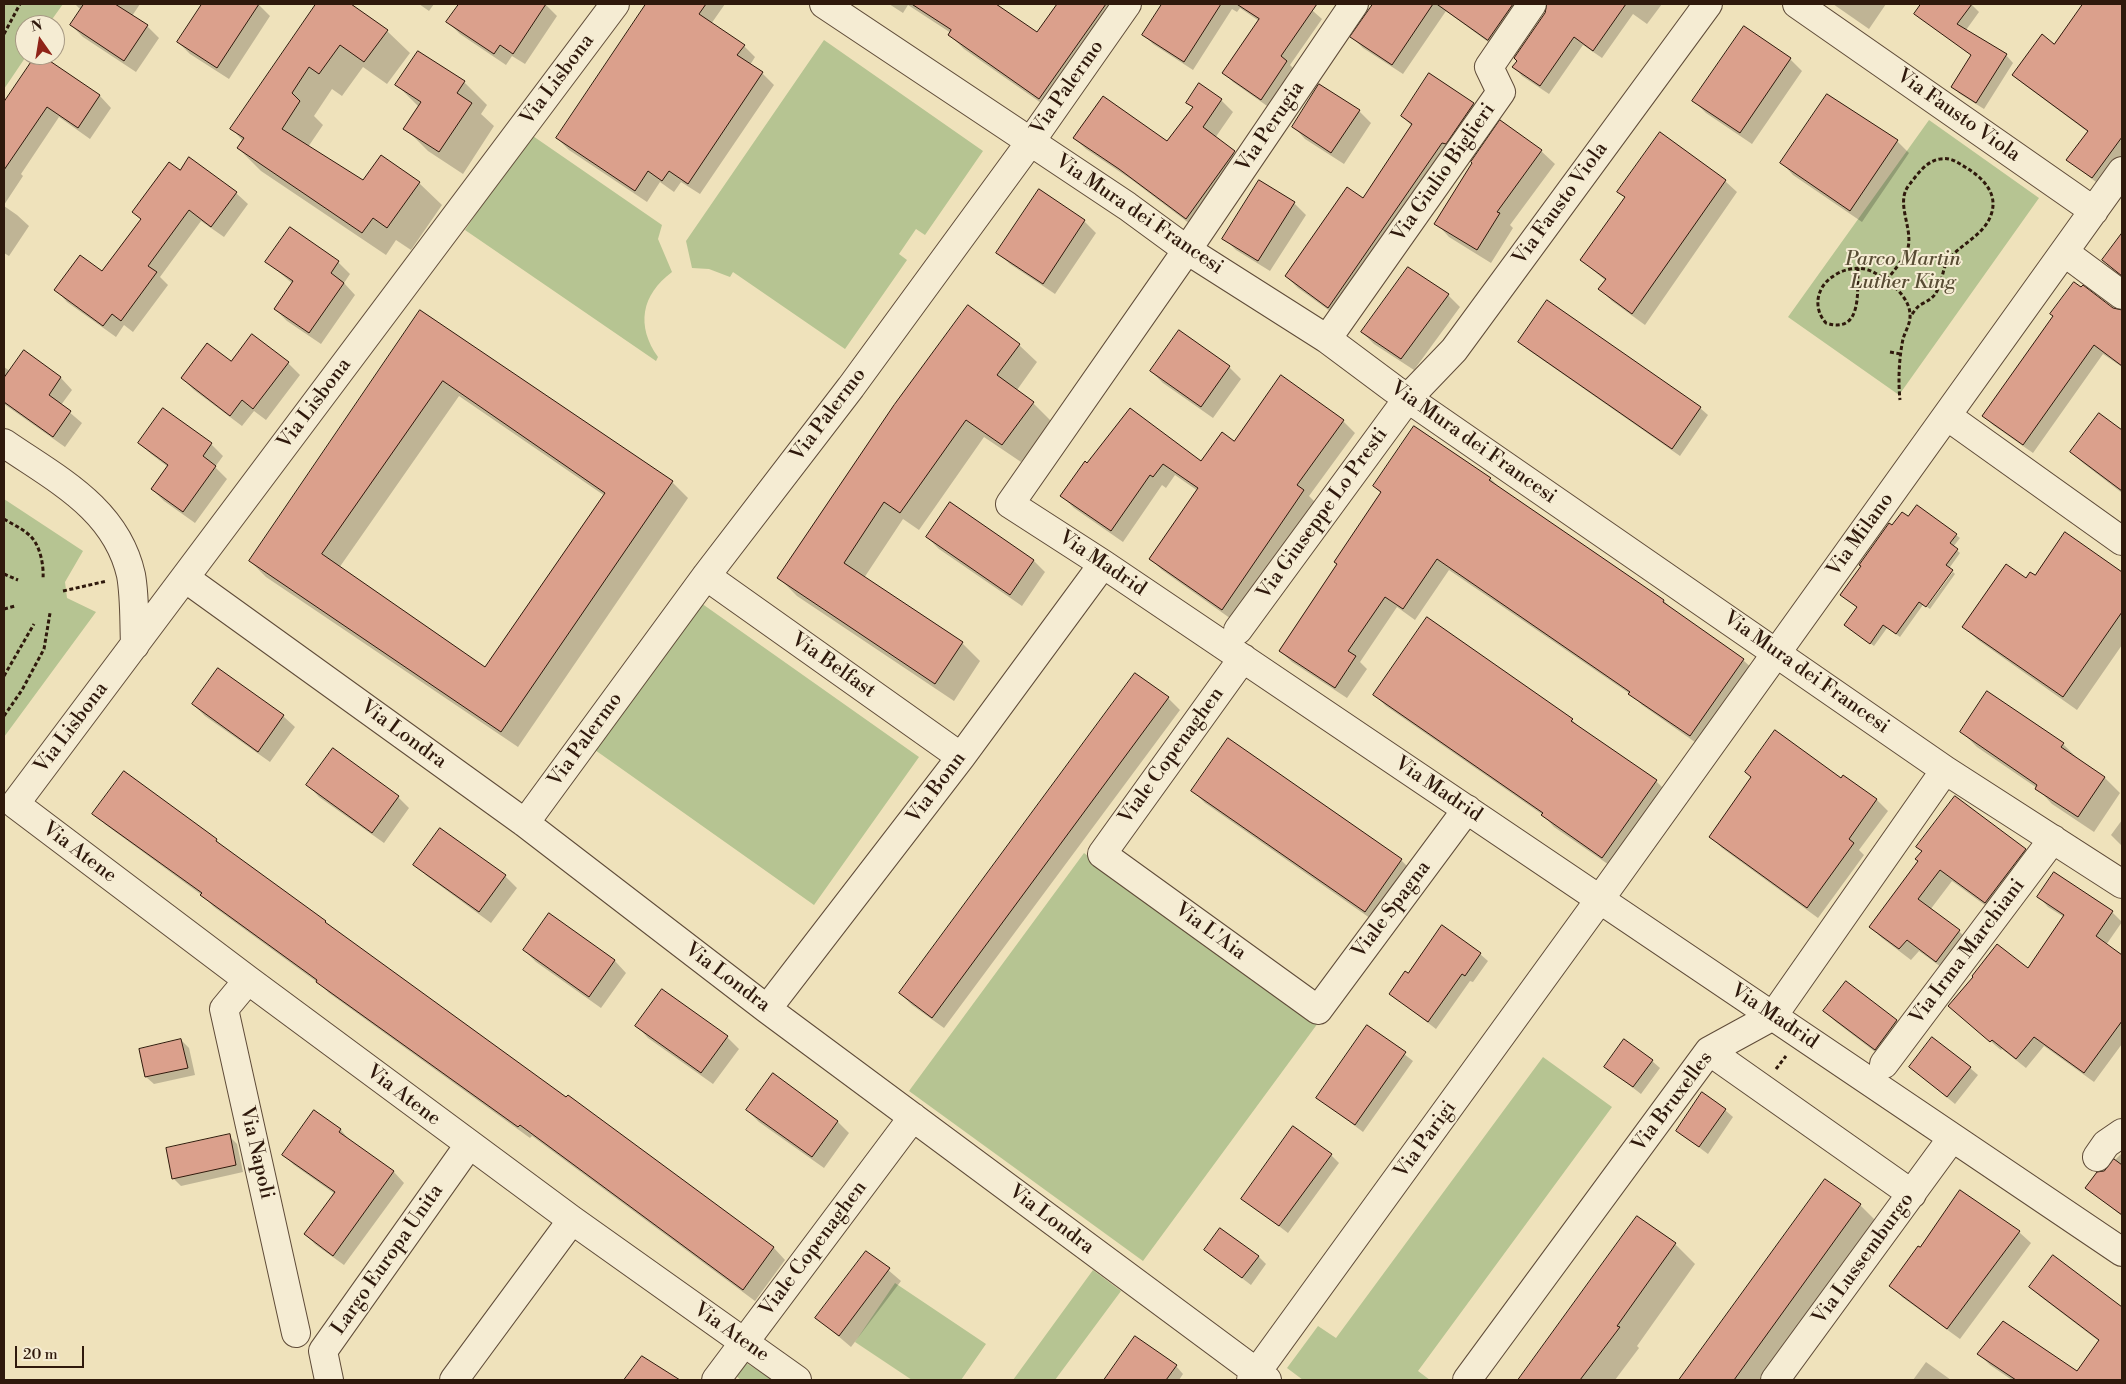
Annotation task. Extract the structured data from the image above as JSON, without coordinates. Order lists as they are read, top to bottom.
{
  "streets": {
    "street": [
      "Via Lisbona",
      "Via Palermo",
      "Via Fausto Viola",
      "Via Perugia",
      "Via Giulio Biglieri",
      "Via Mura dei Francesi",
      "Via Giuseppe Lo Presti",
      "Via Milano",
      "Via Madrid",
      "Via Belfast",
      "Via Londra",
      "Viale Copenaghen",
      "Via Bonn",
      "Via Atene",
      "Viale Spagna",
      "Via L'Aia",
      "Via Irma Marchiani",
      "Via Bruxelles",
      "Via Parigi",
      "Via Napoli",
      "Via Lussemburgo",
      "Largo Europa Unita"
    ]
  },
  "crossings": [
    ["Via Lisbona", "Via Londra"],
    ["Via Lisbona", "Via Atene"],
    ["Via Palermo", "Via Mura dei Francesi"],
    ["Via Palermo", "Via Belfast"],
    ["Via Palermo", "Via Londra"],
    ["Via Fausto Viola", "Via Mura dei Francesi"],
    ["Via Fausto Viola", "Via Giuseppe Lo Presti"],
    ["Via Fausto Viola", "Via Milano"],
    ["Via Perugia", "Via Mura dei Francesi"],
    ["Via Perugia", "Via Madrid"],
    ["Via Giulio Biglieri", "Via Mura dei Francesi"],
    ["Via Mura dei Francesi", "Via Giuseppe Lo Presti"],
    ["Via Mura dei Francesi", "Via Milano"],
    ["Via Mura dei Francesi", "Via Madrid"],
    ["Via Mura dei Francesi", "Via Irma Marchiani"],
    ["Via Mura dei Francesi", "Via Bruxelles"],
    ["Via Milano", "Via Madrid"],
    ["Via Milano", "Via Parigi"],
    ["Via Madrid", "Viale Copenaghen"],
    ["Via Madrid", "Via Bonn"],
    ["Via Madrid", "Viale Spagna"],
    ["Via Madrid", "Via Bruxelles"],
    ["Via Madrid", "Via Parigi"],
    ["Via Madrid", "Via Lussemburgo"],
    ["Via Belfast", "Via Bonn"],
    ["Via Londra", "Viale Copenaghen"],
    ["Via Londra", "Via Bonn"],
    ["Via Londra", "Via Parigi"],
    ["Viale Copenaghen", "Via Atene"],
    ["Viale Copenaghen", "Via L'Aia"],
    ["Via Atene", "Via Napoli"],
    ["Via Atene", "Largo Europa Unita"],
    ["Viale Spagna", "Via L'Aia"]
  ],
  "parks": ["Parco Martin Luther King"],
  "scale_bar": "20 m",
  "north": "top"
}
